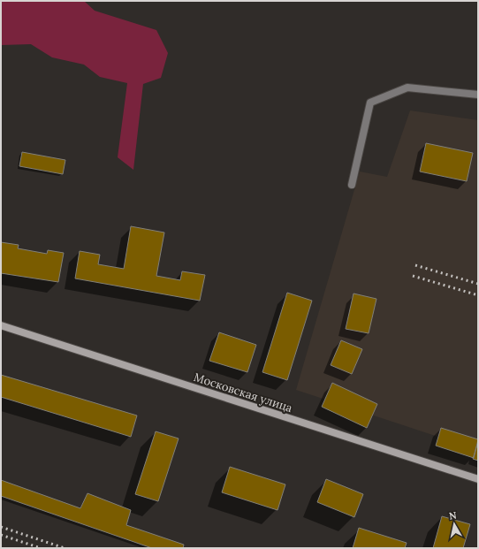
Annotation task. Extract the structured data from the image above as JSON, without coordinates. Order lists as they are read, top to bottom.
{
  "streets": {
    "street": ["Московская улица"]
  },
  "north": "top"
}
